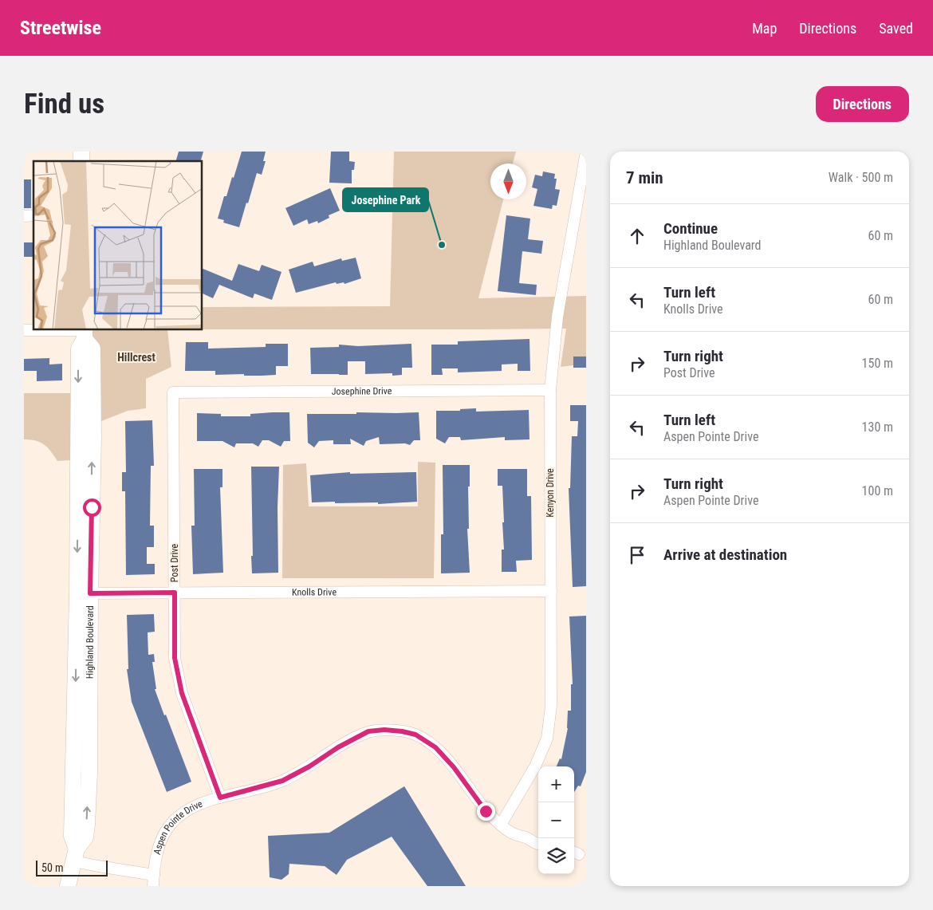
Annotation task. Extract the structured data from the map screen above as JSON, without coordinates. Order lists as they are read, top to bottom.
{
  "streets": {
    "main road": ["Highland Boulevard"],
    "street": [
      "Josephine Drive",
      "Kenyon Drive",
      "Post Drive",
      "Knolls Drive",
      "Aspen Pointe Drive"
    ]
  },
  "crossings": [
    ["Josephine Drive", "Kenyon Drive"],
    ["Josephine Drive", "Post Drive"],
    ["Kenyon Drive", "Knolls Drive"],
    ["Kenyon Drive", "Aspen Pointe Drive"],
    ["Post Drive", "Knolls Drive"],
    ["Post Drive", "Aspen Pointe Drive"],
    ["Knolls Drive", "Highland Boulevard"]
  ],
  "districts": ["Hillcrest"],
  "places": ["Josephine Park"],
  "scale_bar": "50 m",
  "north": "bottom",
  "page": {
    "header": "Streetwise",
    "nav": ["Map", "Directions", "Saved"],
    "buttons": "Directions",
    "title": "Find us",
    "heading": ["7 min", "Walk · 500 m"],
    "list": [
      ["Continue", "Highland Boulevard", "60 m"],
      ["Turn left", "Knolls Drive", "60 m"],
      ["Turn right", "Post Drive", "150 m"],
      ["Turn left", "Aspen Pointe Drive", "130 m"],
      ["Turn right", "Aspen Pointe Drive", "100 m"],
      "Arrive at destination"
    ],
    "map_buttons": ["+", "−"],
    "scale": "50 m"
  }
}
